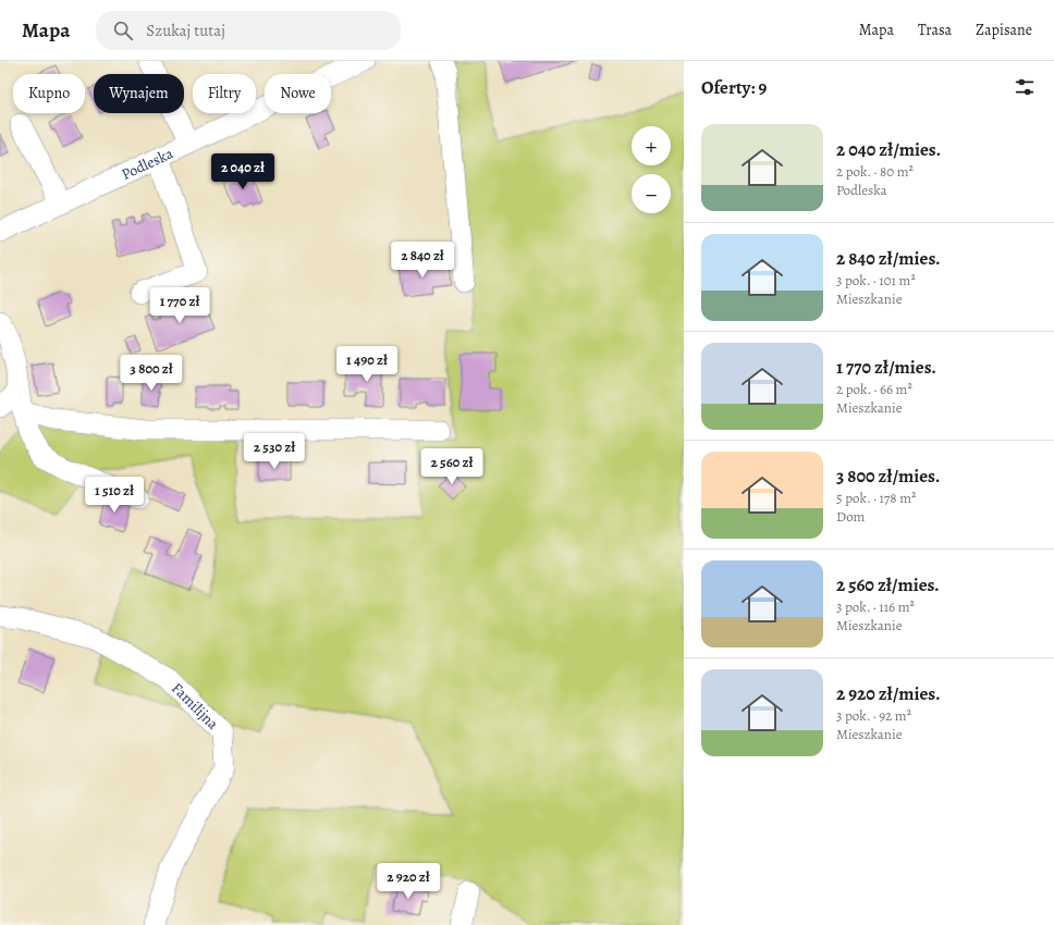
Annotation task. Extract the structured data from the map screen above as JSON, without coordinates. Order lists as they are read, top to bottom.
{
  "streets": {
    "street": ["Podleska", "Familijna"]
  },
  "page": {
    "header": "Mapa",
    "search": "Szukaj tutaj",
    "nav": ["Mapa", "Trasa", "Zapisane"],
    "heading": "Oferty: 9",
    "chip": [
      "Kupno",
      "Wynajem",
      "Filtry",
      "Nowe"
    ],
    "list": [
      {
        "name": "2 040 zł/mies.",
        "note": "2 pok. · 80 m² · Podleska"
      },
      {
        "name": "2 840 zł/mies.",
        "note": "3 pok. · 101 m² · Mieszkanie"
      },
      {
        "name": "1 770 zł/mies.",
        "note": "2 pok. · 66 m² · Mieszkanie"
      },
      {
        "name": "3 800 zł/mies.",
        "note": "5 pok. · 178 m² · Dom"
      },
      {
        "name": "2 560 zł/mies.",
        "note": "3 pok. · 116 m² · Mieszkanie"
      },
      {
        "name": "2 920 zł/mies.",
        "note": "3 pok. · 92 m² · Mieszkanie"
      }
    ],
    "map_buttons": ["+", "−"],
    "price": [
      "2 040 zł",
      "2 840 zł",
      "1 770 zł",
      "1 490 zł",
      "3 800 zł",
      "2 530 zł",
      "2 560 zł",
      "1 510 zł",
      "2 920 zł"
    ]
  }
}
